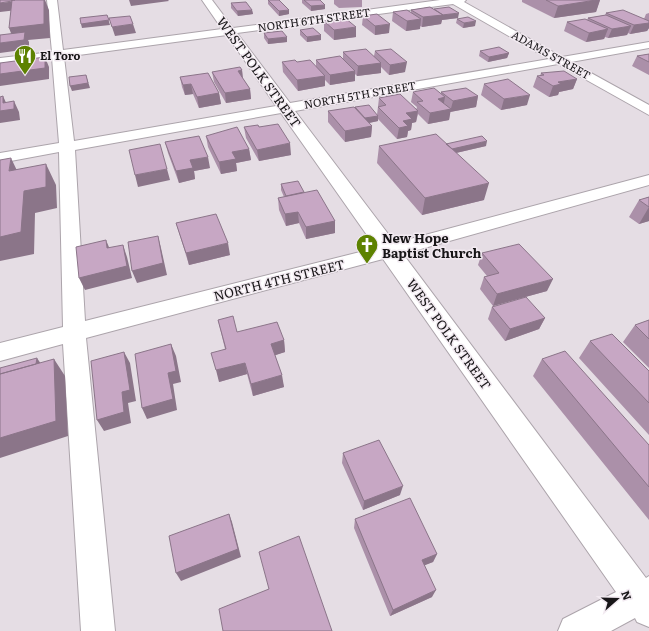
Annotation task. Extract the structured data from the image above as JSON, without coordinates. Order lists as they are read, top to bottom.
{
  "streets": {
    "street": [
      "NORTH 6TH STREET",
      "ADAMS STREET",
      "WEST POLK STREET",
      "NORTH 5TH STREET",
      "NORTH 4TH STREET"
    ]
  },
  "crossings": [
    ["NORTH 6TH STREET", "ADAMS STREET"],
    ["NORTH 6TH STREET", "WEST POLK STREET"],
    ["ADAMS STREET", "NORTH 5TH STREET"],
    ["WEST POLK STREET", "NORTH 5TH STREET"],
    ["WEST POLK STREET", "NORTH 4TH STREET"]
  ],
  "places": {
    "restaurant": ["El Toro"],
    "church": ["New Hope Baptist Church"]
  },
  "north": "right"
}
